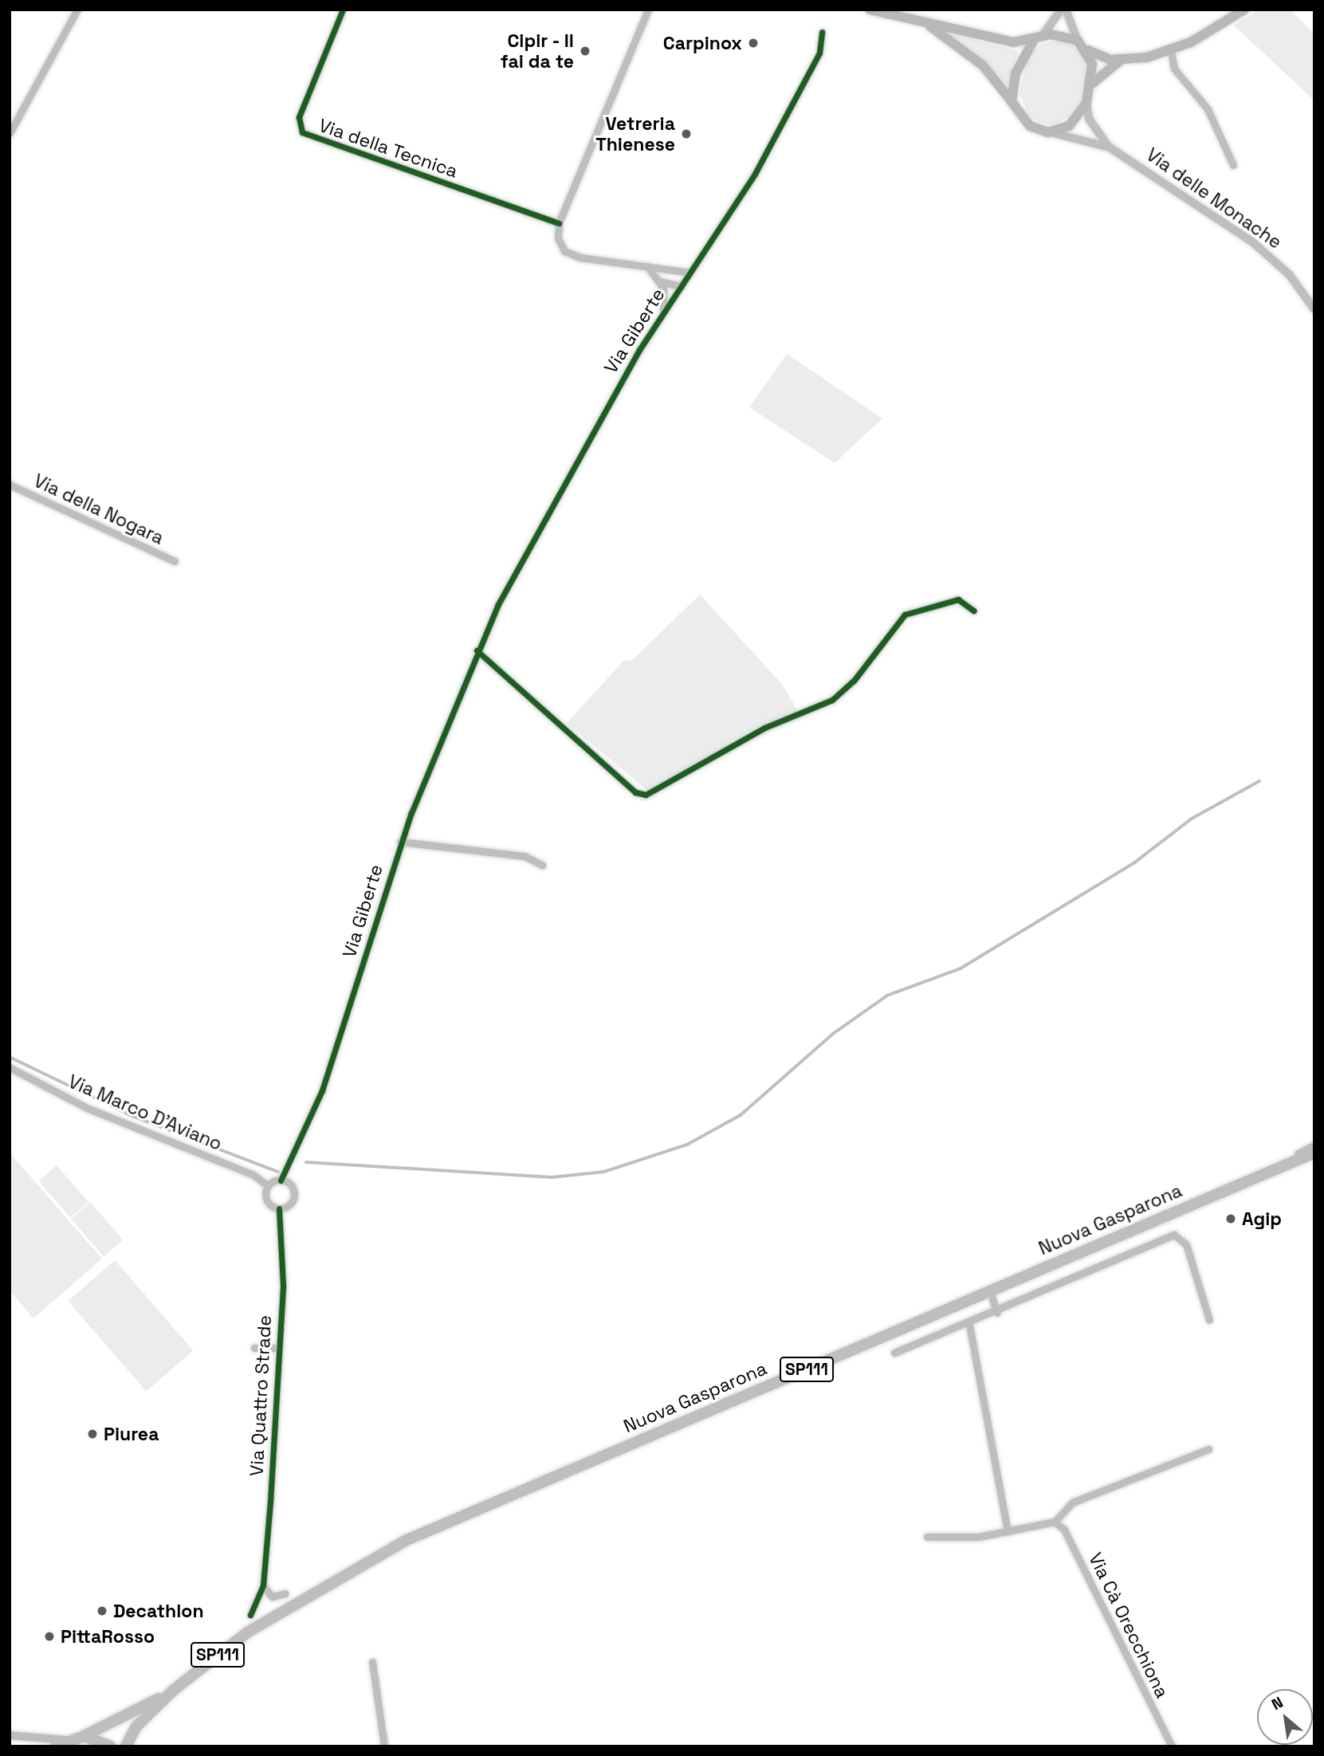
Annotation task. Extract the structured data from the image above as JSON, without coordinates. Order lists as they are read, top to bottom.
{
  "streets": {
    "main road": ["Nuova Gasparona", "SP111"],
    "street": [
      "Via della Tecnica",
      "Via delle Monache",
      "Via Giberte",
      "Via della Nogara",
      "Via Marco D'Aviano",
      "Via Quattro Strade",
      "Via Cà Orecchiona"
    ]
  },
  "crossings": [
    ["Via Giberte", "Via Marco D'Aviano"],
    ["Via Giberte", "Via Quattro Strade"],
    ["Via Marco D'Aviano", "Via Quattro Strade"]
  ],
  "places": [
    "Carpinox",
    "Cipir - Il fai da te",
    "Vetreria Thienese",
    "Agip",
    "Piurea",
    "Decathlon",
    "PittaRosso"
  ],
  "north": "top left"
}
